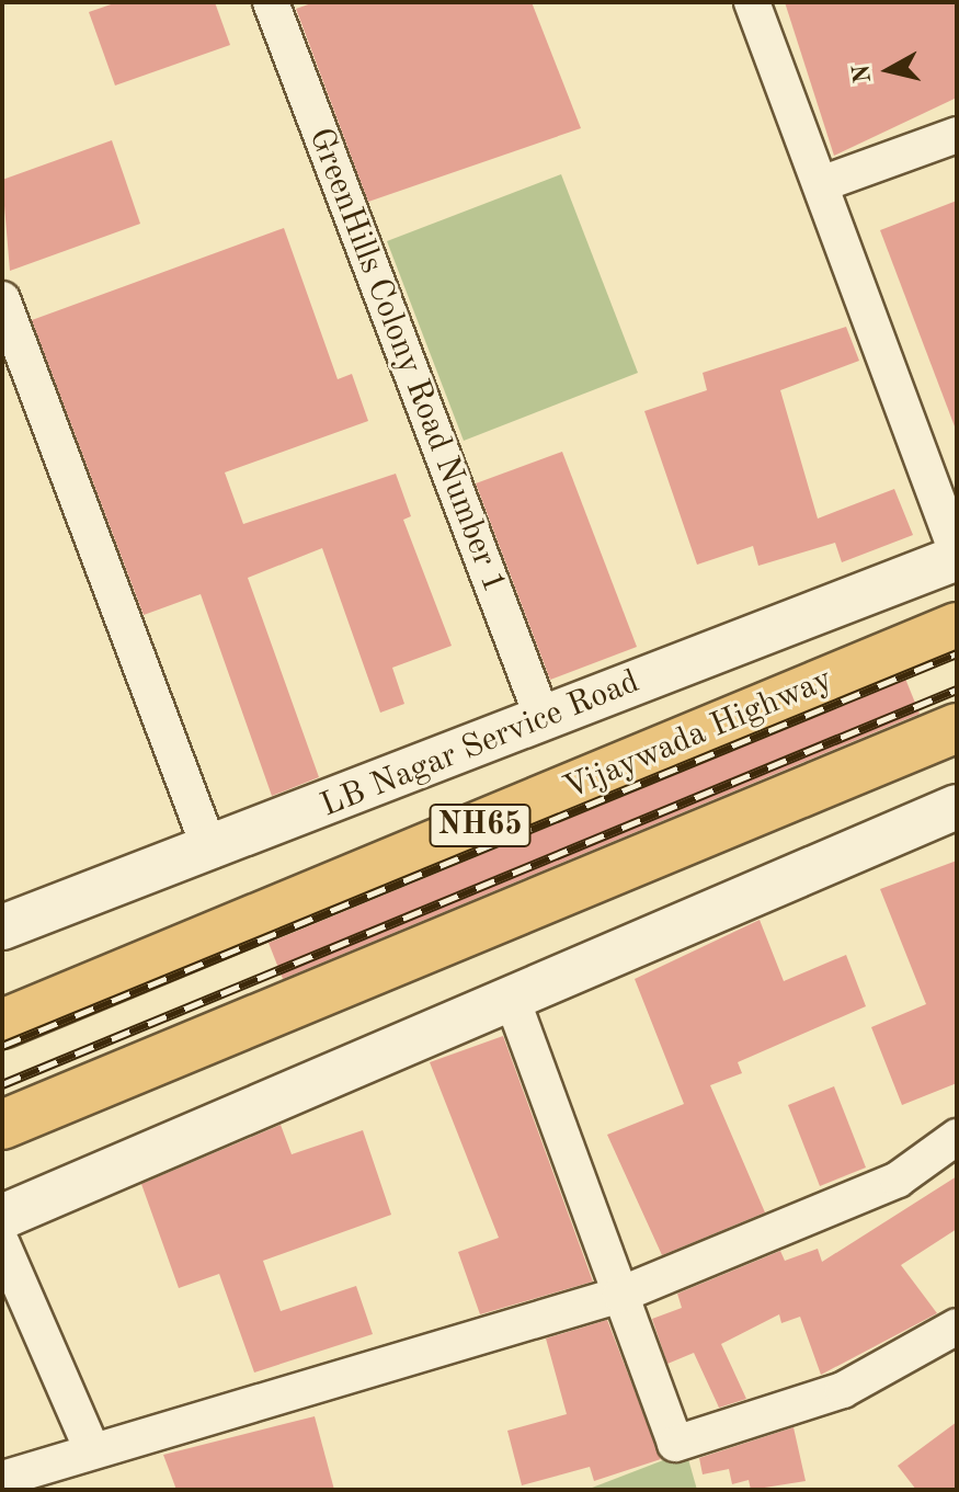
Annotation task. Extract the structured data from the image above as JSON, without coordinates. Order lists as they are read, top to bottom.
{
  "streets": {
    "highway": ["Vijaywada Highway", "NH65"],
    "street": ["GreenHills Colony Road Number 1", "LB Nagar Service Road"]
  },
  "crossings": [
    ["GreenHills Colony Road Number 1", "LB Nagar Service Road"]
  ],
  "north": "left"
}
